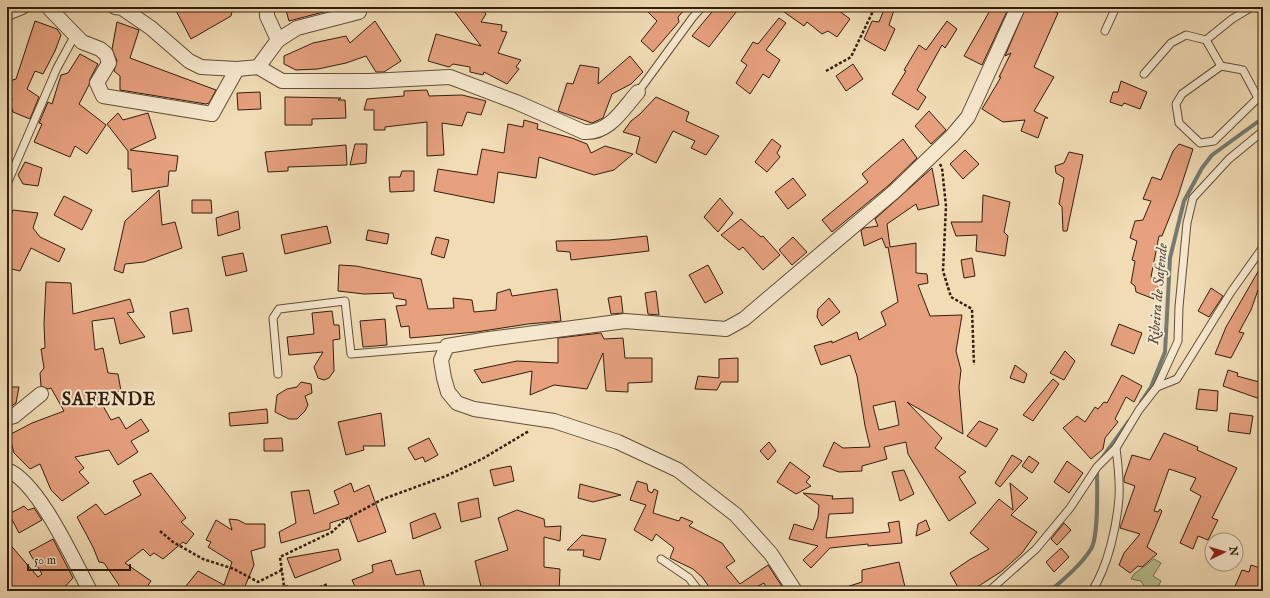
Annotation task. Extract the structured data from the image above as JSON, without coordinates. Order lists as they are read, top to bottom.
{
  "districts": ["SAFENDE"],
  "water": ["Ribeira de Safende"],
  "scale_bar": "50 m",
  "north": "right"
}
